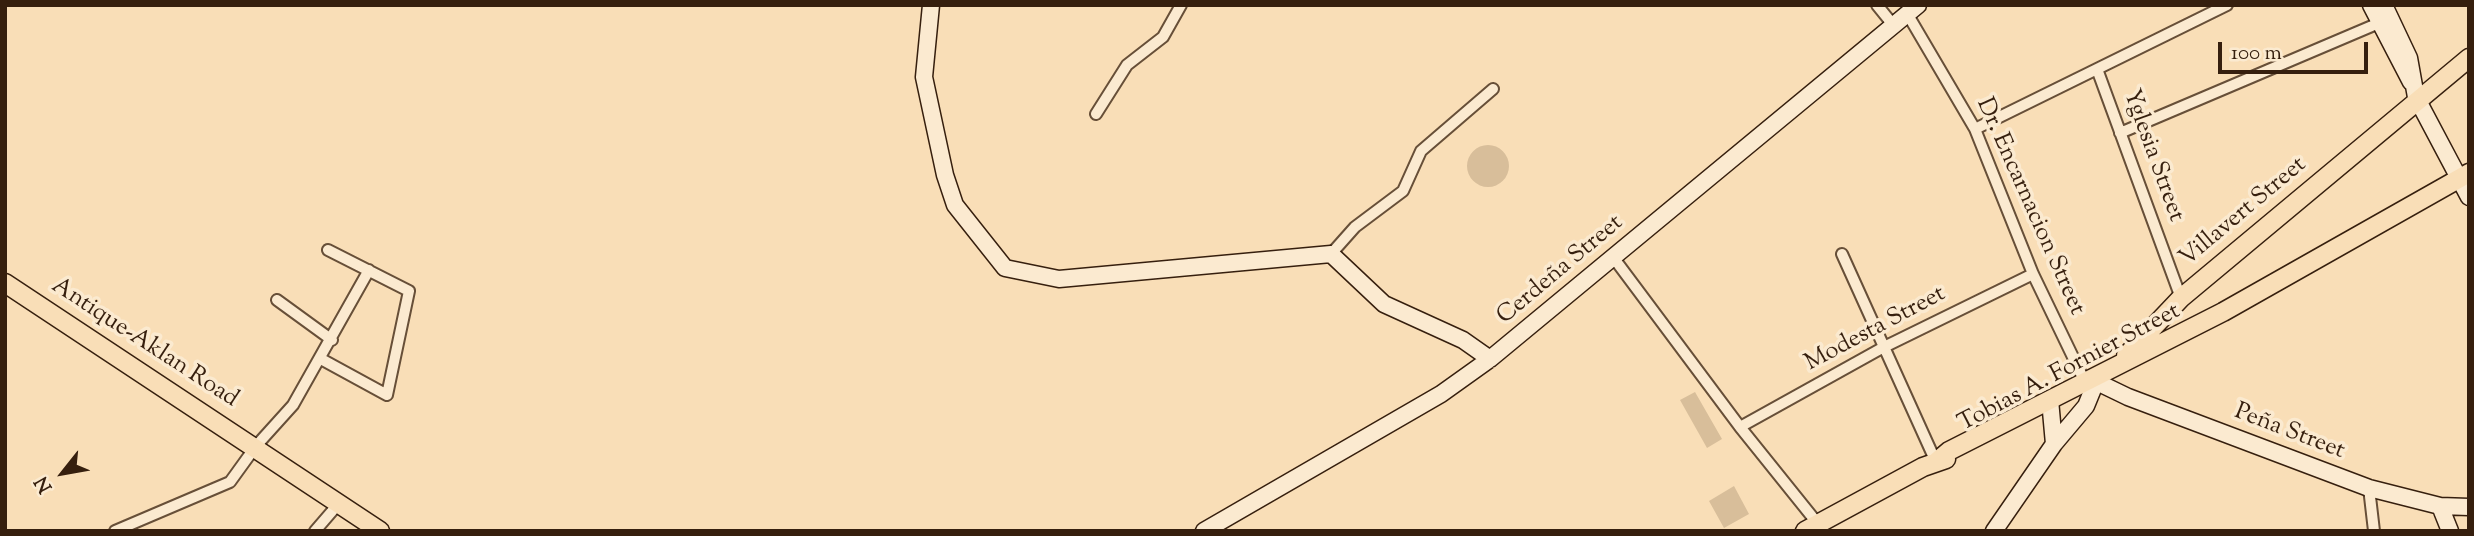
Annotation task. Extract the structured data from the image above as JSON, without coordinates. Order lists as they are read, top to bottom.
{
  "streets": {
    "main road": [
      "Villavert Street",
      "Cerdeña Street",
      "Antique-Aklan Road",
      "Tobias A. Fornier Street",
      "Peña Street"
    ],
    "street": ["Yglesia Street", "Dr. Encarnacion Street", "Modesta Street"]
  },
  "crossings": [
    ["Yglesia Street", "Villavert Street"],
    ["Dr. Encarnacion Street", "Cerdeña Street"],
    ["Dr. Encarnacion Street", "Modesta Street"],
    ["Dr. Encarnacion Street", "Tobias A. Fornier Street"],
    ["Dr. Encarnacion Street", "Peña Street"],
    ["Villavert Street", "Tobias A. Fornier Street"],
    ["Tobias A. Fornier Street", "Peña Street"]
  ],
  "scale_bar": "100 m",
  "north": "bottom left"
}
